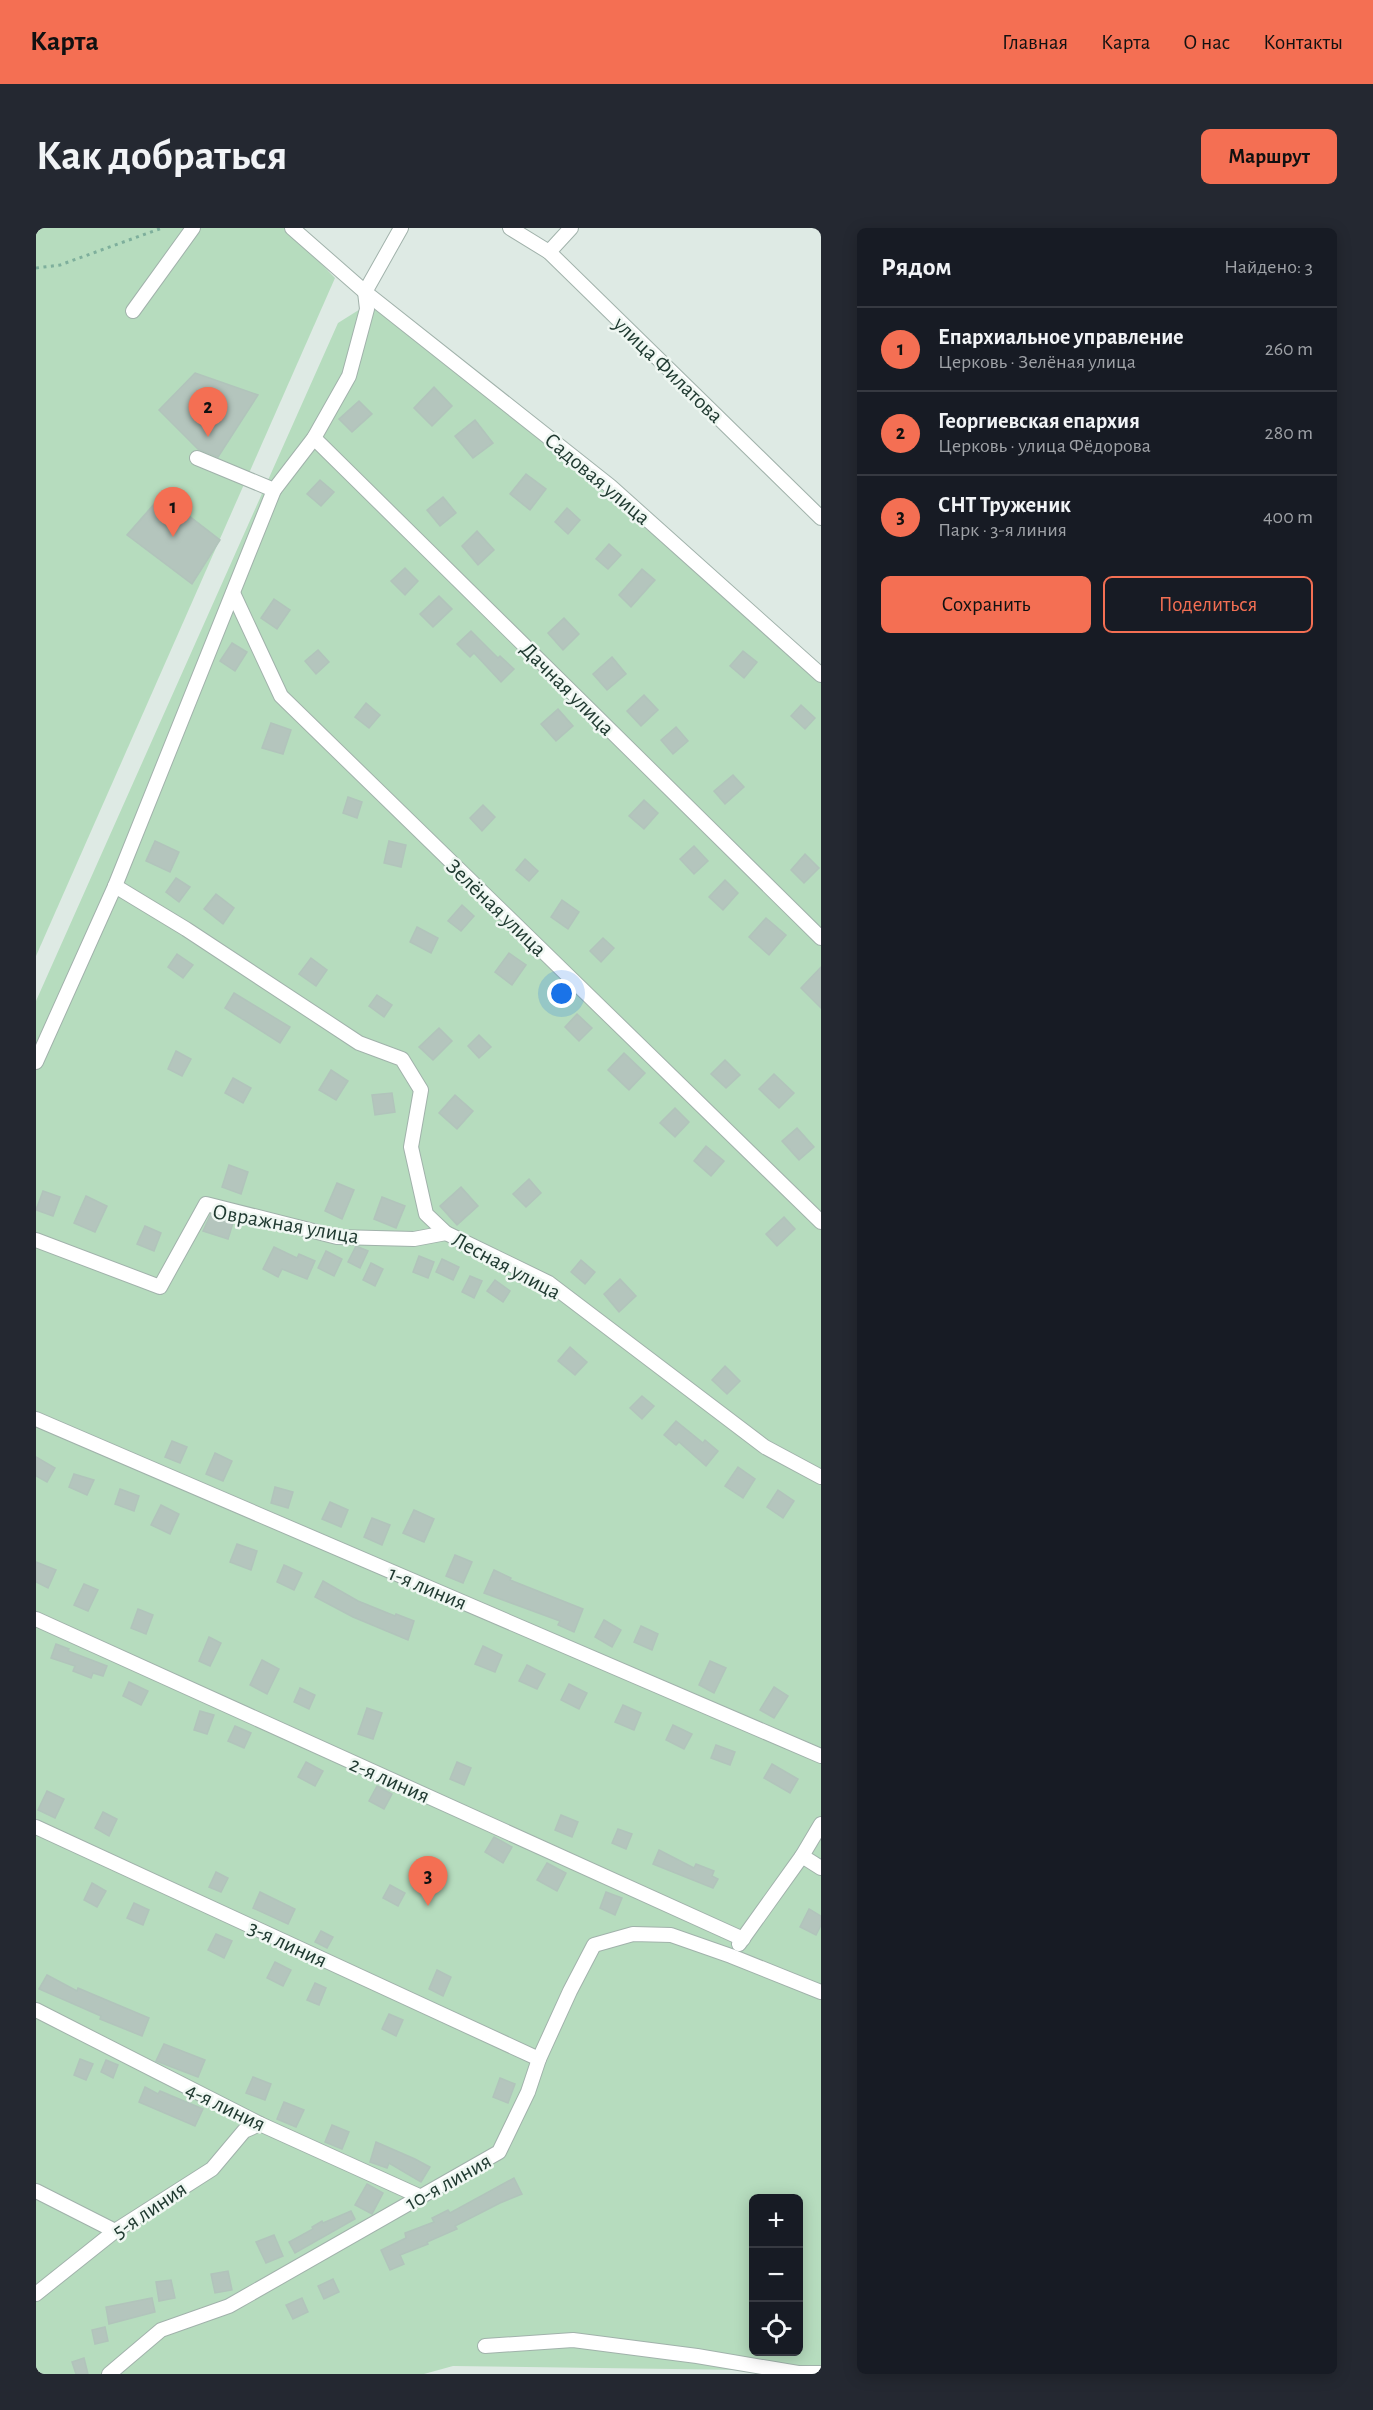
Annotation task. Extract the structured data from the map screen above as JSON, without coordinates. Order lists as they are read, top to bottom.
{
  "streets": {
    "street": [
      "улица Филатова",
      "Садовая улица",
      "Дачная улица",
      "Зелёная улица",
      "Овражная улица",
      "Лесная улица",
      "1-я линия",
      "2-я линия",
      "3-я линия",
      "4-я линия",
      "10-я линия",
      "5-я линия"
    ]
  },
  "crossings": [
    ["Овражная улица", "Лесная улица"],
    ["3-я линия", "10-я линия"],
    ["4-я линия", "10-я линия"],
    ["4-я линия", "5-я линия"]
  ],
  "page": {
    "header": "Карта",
    "nav": [
      "Главная",
      "Карта",
      "О нас",
      "Контакты"
    ],
    "buttons": [
      "Маршрут",
      ["Сохранить", "Поделиться"]
    ],
    "title": "Как добраться",
    "heading": ["Рядом", "Найдено: 3"],
    "list": [
      {
        "mark": "1",
        "name": "Епархиальное управление",
        "note": "Церковь · Зелёная улица",
        "value": "260 m"
      },
      {
        "mark": "2",
        "name": "Георгиевская епархия",
        "note": "Церковь · улица Фёдорова",
        "value": "280 m"
      },
      {
        "mark": "3",
        "name": "СНТ Труженик",
        "note": "Парк · 3-я линия",
        "value": "400 m"
      }
    ],
    "pins": ["2", "1", "3"],
    "map_buttons": ["+", "−"]
  }
}
